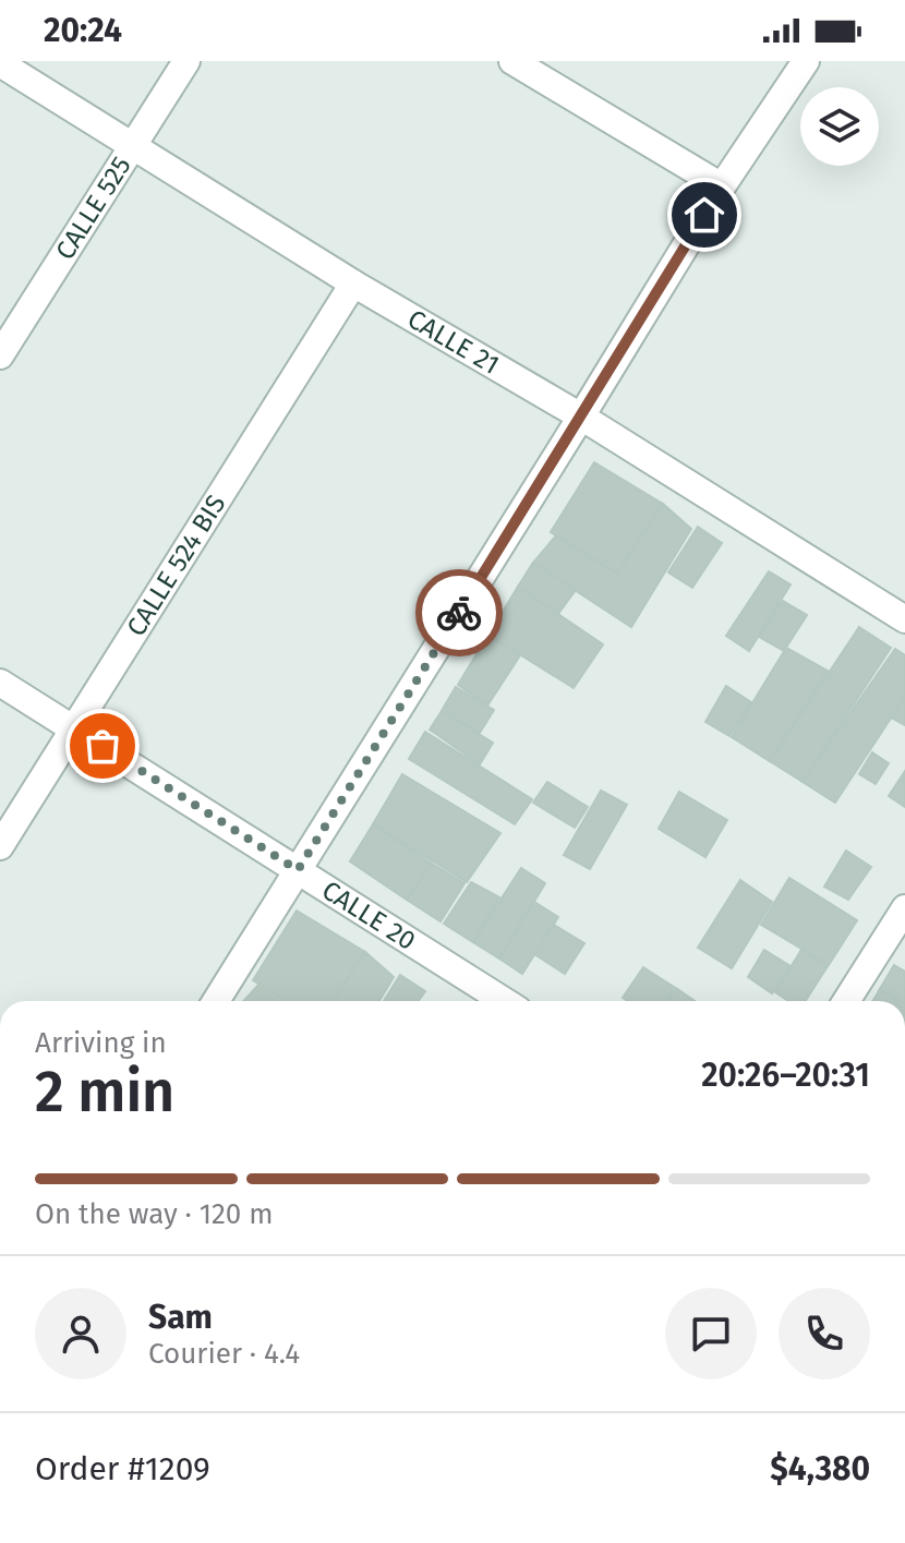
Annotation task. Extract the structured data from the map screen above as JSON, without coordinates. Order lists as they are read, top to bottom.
{
  "streets": {
    "street": [
      "CALLE 525",
      "CALLE 21",
      "CALLE 524 BIS",
      "CALLE 20"
    ]
  },
  "crossings": [
    ["CALLE 525", "CALLE 21"],
    ["CALLE 21", "CALLE 524 BIS"],
    ["CALLE 524 BIS", "CALLE 20"]
  ],
  "page": {
    "status": "20:24",
    "heading": ["2 min", "Arriving in", "20:26–20:31"],
    "panel": [
      "Sam",
      "Courier · 4.4",
      "Order #1209",
      "$4,380"
    ],
    "bar": "On the way · 120 m"
  }
}
